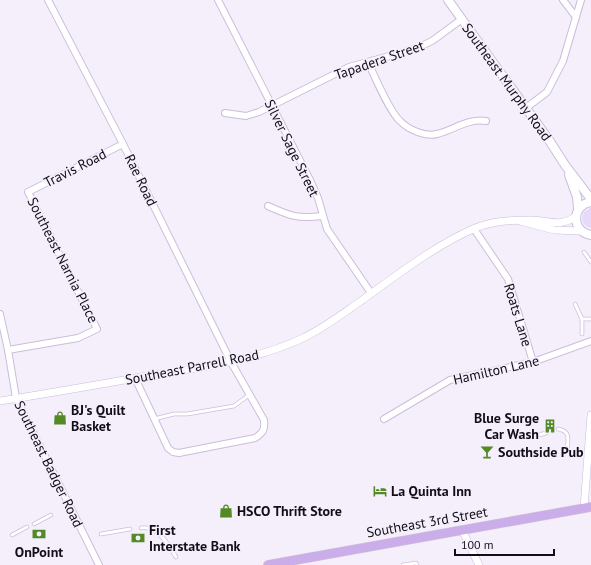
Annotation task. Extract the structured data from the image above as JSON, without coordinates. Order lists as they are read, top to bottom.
{
  "streets": {
    "main road": ["Southeast Murphy Road", "Southeast 3rd Street"],
    "street": [
      "Tapadera Street",
      "Silver Sage Street",
      "Travis Road",
      "Rae Road",
      "Southeast Narnia Place",
      "Roats Lane",
      "Southeast Parrell Road",
      "Hamilton Lane",
      "Southeast Badger Road"
    ]
  },
  "crossings": [
    ["Tapadera Street", "Southeast Murphy Road"],
    ["Tapadera Street", "Silver Sage Street"],
    ["Silver Sage Street", "Southeast Parrell Road"],
    ["Travis Road", "Rae Road"],
    ["Travis Road", "Southeast Narnia Place"],
    ["Rae Road", "Southeast Parrell Road"],
    ["Southeast Narnia Place", "Southeast Badger Road"],
    ["Roats Lane", "Southeast Parrell Road"],
    ["Roats Lane", "Hamilton Lane"],
    ["Southeast Parrell Road", "Southeast Badger Road"]
  ],
  "places": {
    "shop": ["BJ's Quilt Basket", "HSCO Thrift Store"],
    "building": ["Blue Surge Car Wash"],
    "bar": ["Southside Pub"],
    "hotel": ["La Quinta Inn"],
    "bank": ["OnPoint", "First Interstate Bank"]
  },
  "scale_bar": "100 m"
}
